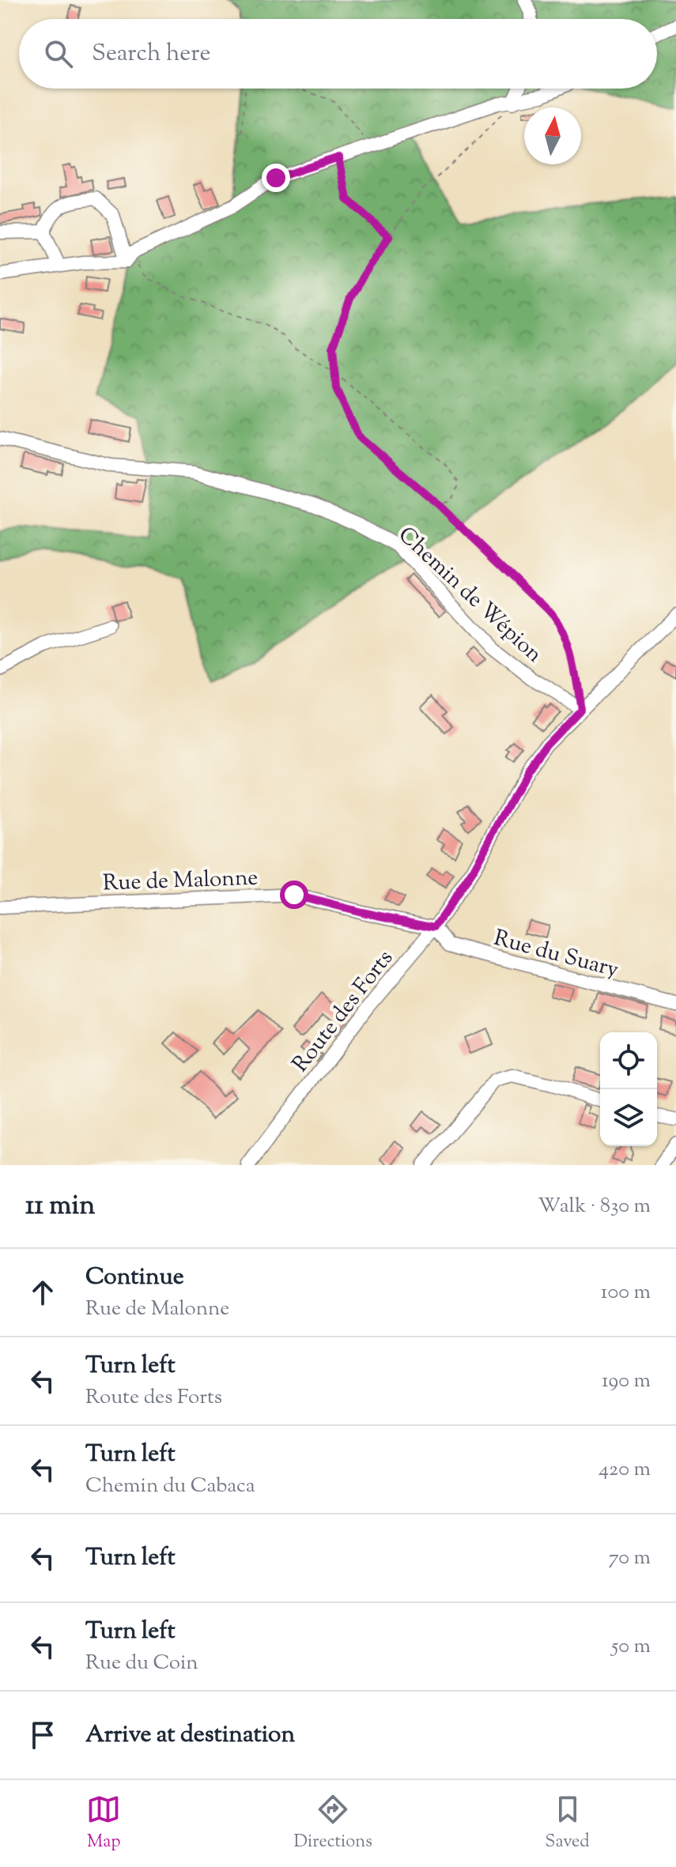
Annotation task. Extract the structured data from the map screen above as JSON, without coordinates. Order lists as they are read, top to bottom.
{
  "streets": {
    "street": [
      "Chemin de Wépion",
      "Rue de Malonne",
      "Rue du Suary",
      "Route des Forts"
    ]
  },
  "crossings": [
    ["Chemin de Wépion", "Route des Forts"],
    ["Rue de Malonne", "Rue du Suary"],
    ["Rue de Malonne", "Route des Forts"],
    ["Rue du Suary", "Route des Forts"]
  ],
  "north": "top",
  "page": {
    "search": "Search here",
    "heading": ["11 min", "Walk · 830 m"],
    "list": [
      ["Continue", "Rue de Malonne", "100 m"],
      ["Turn left", "Route des Forts", "190 m"],
      ["Turn left", "Chemin du Cabaca", "420 m"],
      ["Turn left", "70 m"],
      ["Turn left", "Rue du Coin", "50 m"],
      "Arrive at destination"
    ],
    "nav": ["Map", "Directions", "Saved"]
  }
}
